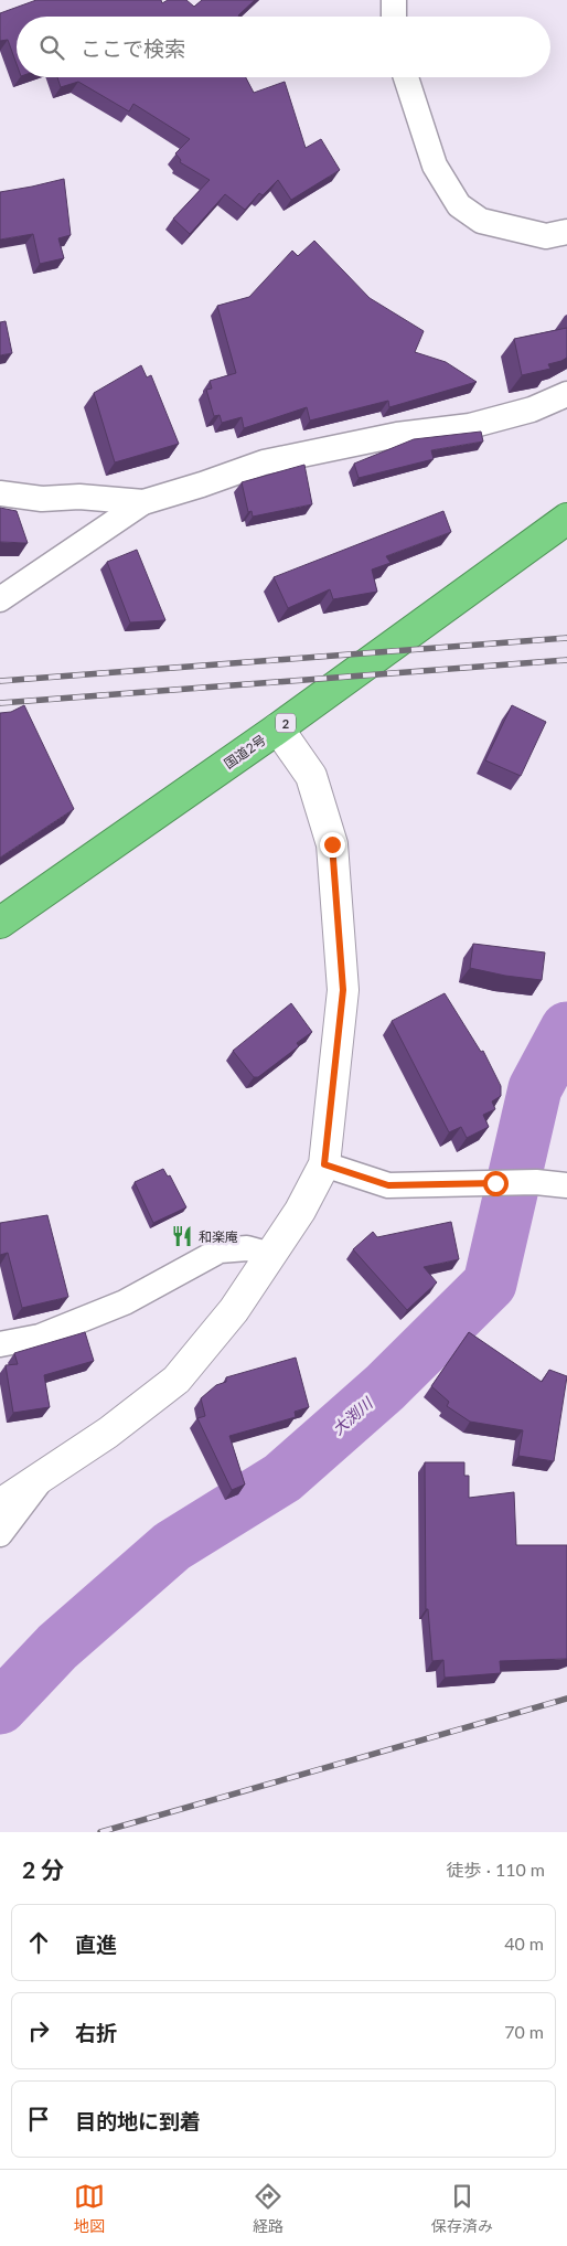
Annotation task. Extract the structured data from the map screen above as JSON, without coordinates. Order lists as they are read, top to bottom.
{
  "streets": {
    "highway": ["2", "国道2号"]
  },
  "water": ["大渕川"],
  "places": {
    "restaurant": ["和楽庵"]
  },
  "page": {
    "search": "ここで検索",
    "heading": ["2 分", "徒歩 · 110 m"],
    "list": [
      ["直進", "40 m"],
      ["右折", "70 m"],
      "目的地に到着"
    ],
    "nav": ["地図", "経路", "保存済み"]
  }
}
